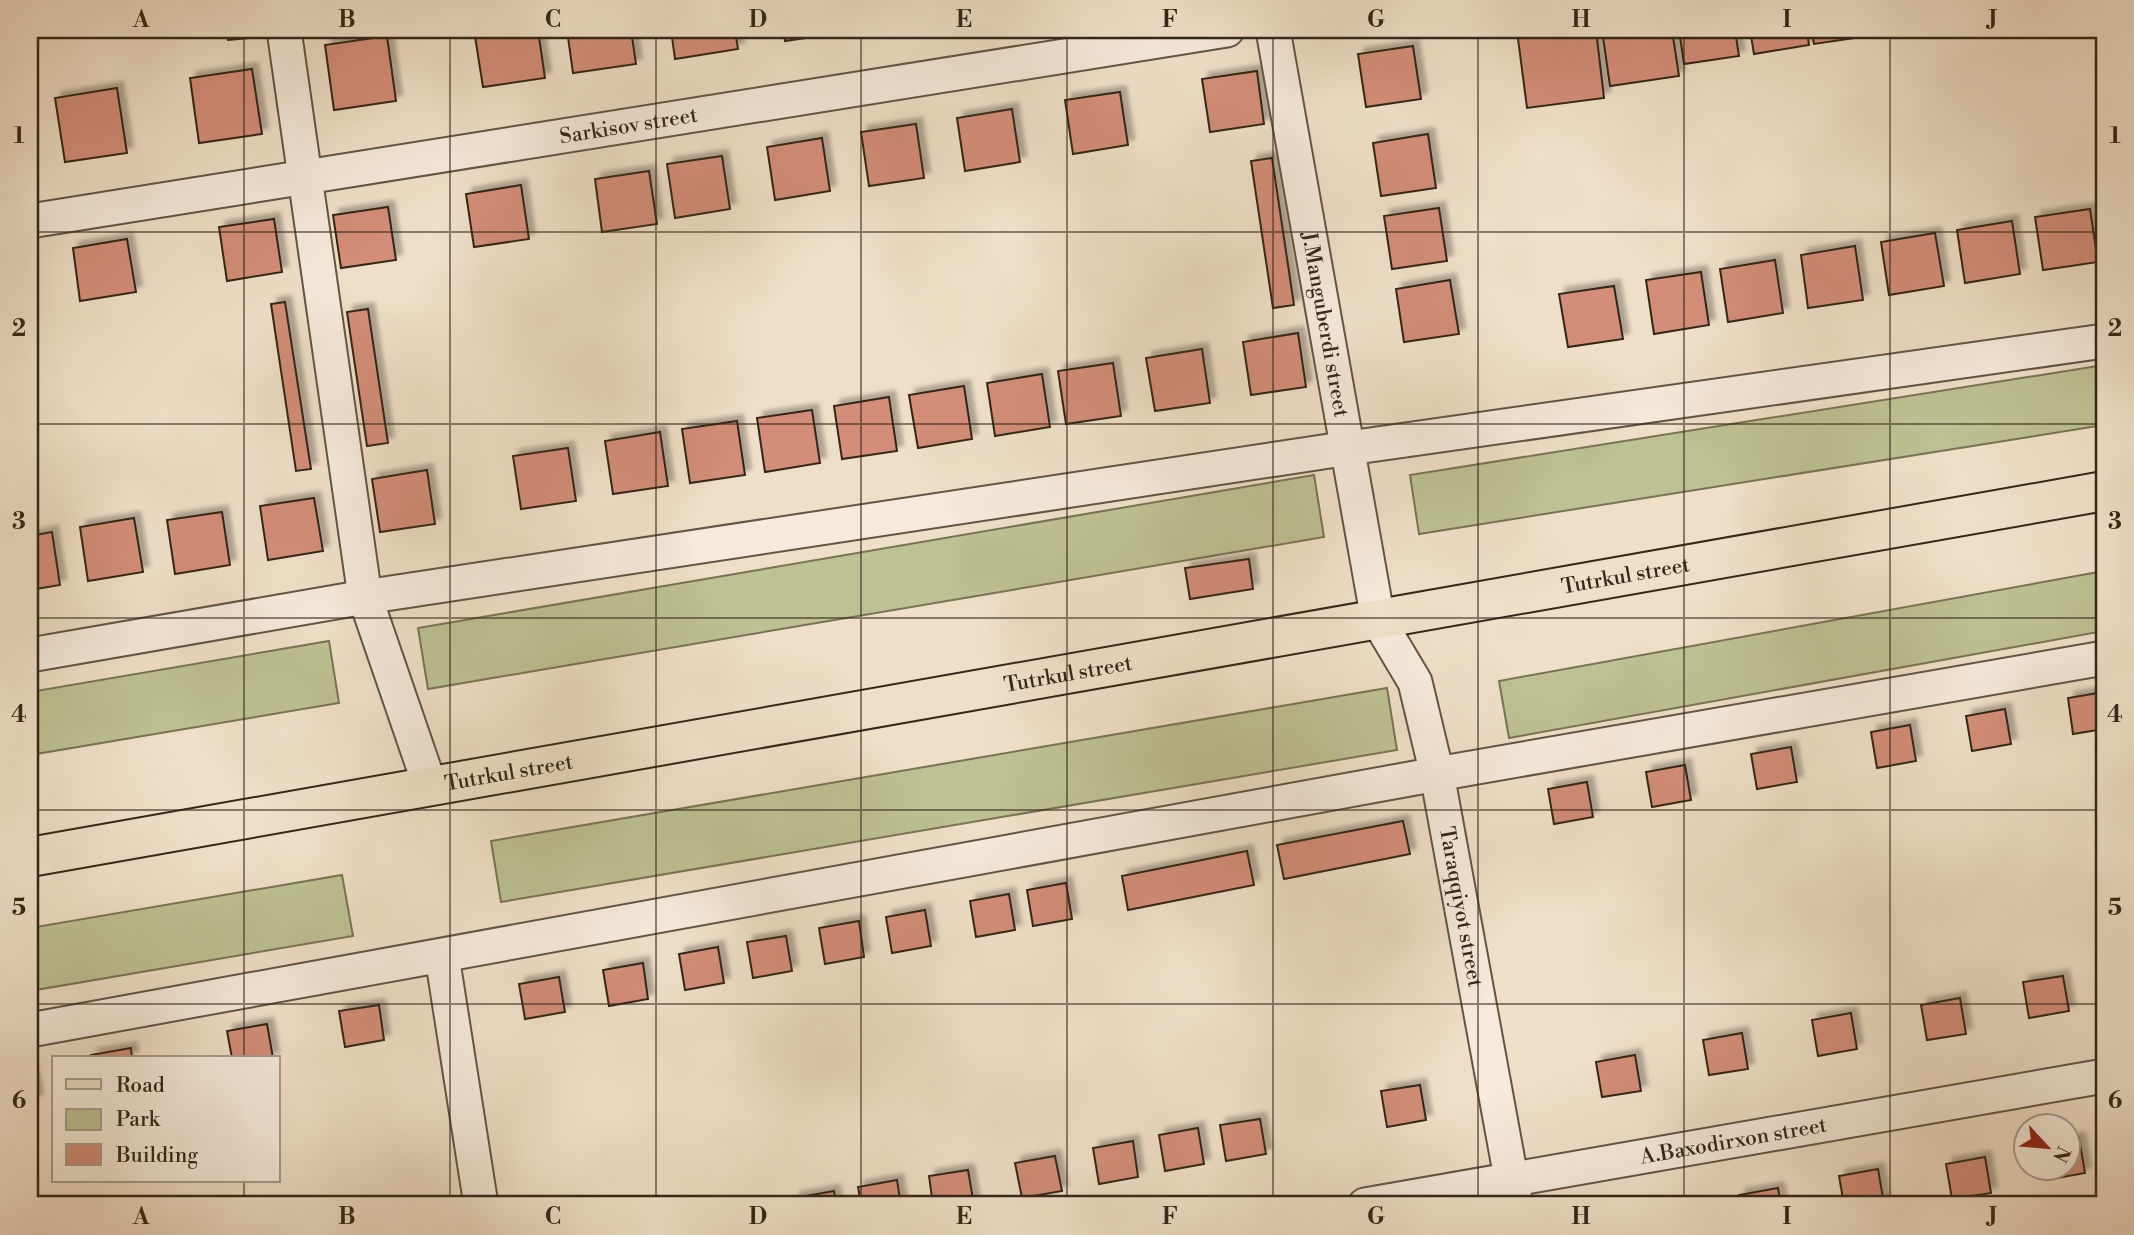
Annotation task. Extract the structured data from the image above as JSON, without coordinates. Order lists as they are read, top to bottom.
{
  "streets": {
    "main road": ["Tutrkul street"],
    "street": [
      "Sarkisov street",
      "J.Manguberdi street",
      "Taraqqiyot street",
      "A.Baxodirxon street"
    ]
  },
  "crossings": [
    ["J.Manguberdi street", "Tutrkul street"],
    ["J.Manguberdi street", "Taraqqiyot street"],
    ["Tutrkul street", "Taraqqiyot street"],
    ["Taraqqiyot street", "A.Baxodirxon street"]
  ],
  "legend": ["Road", "Park", "Building"],
  "north": "bottom right",
  "grid": {
    "columns": [
      "A",
      "B",
      "C",
      "D",
      "E",
      "F",
      "G",
      "H",
      "I",
      "J"
    ],
    "rows": [
      "1",
      "2",
      "3",
      "4",
      "5",
      "6"
    ]
  }
}
